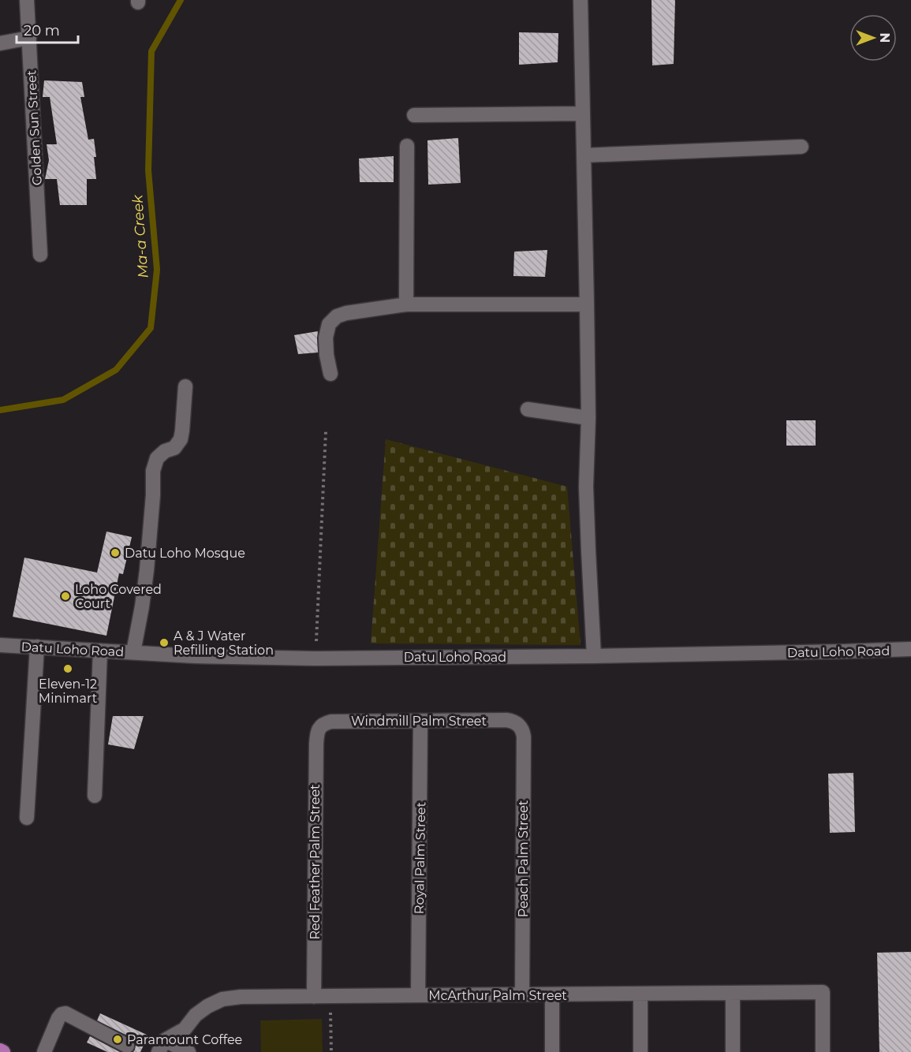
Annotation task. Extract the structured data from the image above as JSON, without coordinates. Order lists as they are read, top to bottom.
{
  "streets": {
    "street": [
      "Golden Sun Street",
      "Datu Loho Road",
      "Windmill Palm Street",
      "Royal Palm Street",
      "Peach Palm Street",
      "Red Feather Palm Street",
      "McArthur Palm Street"
    ]
  },
  "crossings": [
    ["Windmill Palm Street", "Royal Palm Street"],
    ["Windmill Palm Street", "Peach Palm Street"],
    ["Windmill Palm Street", "Red Feather Palm Street"],
    ["Royal Palm Street", "McArthur Palm Street"],
    ["Peach Palm Street", "McArthur Palm Street"],
    ["Red Feather Palm Street", "McArthur Palm Street"]
  ],
  "water": ["Ma-a Creek"],
  "places": [
    "Datu Loho Mosque",
    "Loho Covered Court",
    "A & J Water Refilling Station",
    "Eleven-12 Minimart",
    "Paramount Coffee"
  ],
  "scale_bar": "20 m",
  "north": "right"
}
